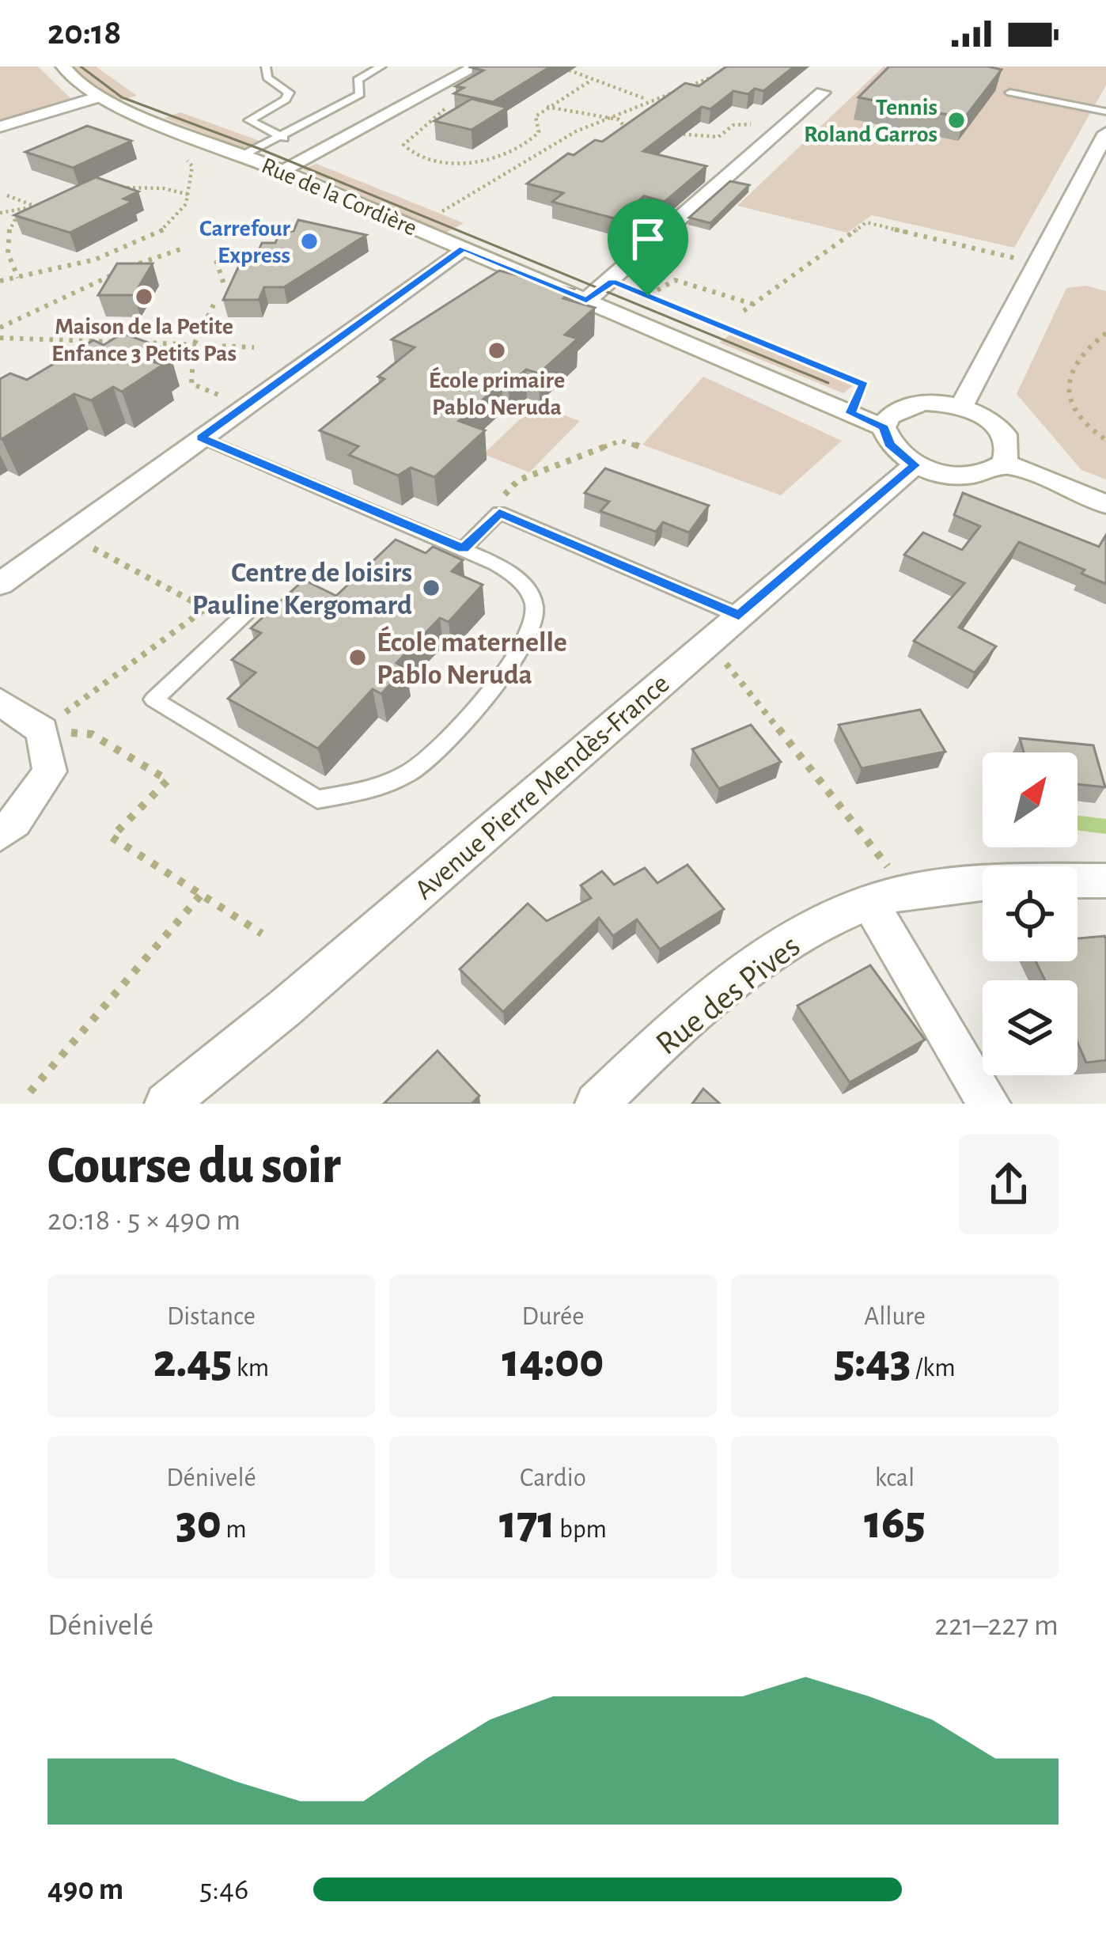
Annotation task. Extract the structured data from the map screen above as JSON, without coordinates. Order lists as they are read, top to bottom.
{
  "streets": {
    "street": ["Rue de la Cordière", "Avenue Pierre Mendès-France", "Rue des Pives"]
  },
  "places": [
    "Tennis Roland Garros",
    "Carrefour Express",
    "Maison de la Petite Enfance 3 Petits Pas",
    "École primaire Pablo Neruda",
    "Centre de loisirs Pauline Kergomard",
    "École maternelle Pablo Neruda"
  ],
  "north": "top right",
  "page": {
    "status": "20:18",
    "heading": ["Course du soir", "20:18 · 5 × 490 m"],
    "stats": [
      ["Distance", "2.45 km"],
      ["Durée", "14:00"],
      ["Allure", "5:43 /km"],
      ["Dénivelé", "30 m"],
      ["Cardio", "171 bpm"],
      ["kcal", "165"]
    ],
    "chart": ["Dénivelé", "221–227 m"],
    "list": [
      {
        "name": "490 m",
        "note": "5:46"
      }
    ]
  }
}
